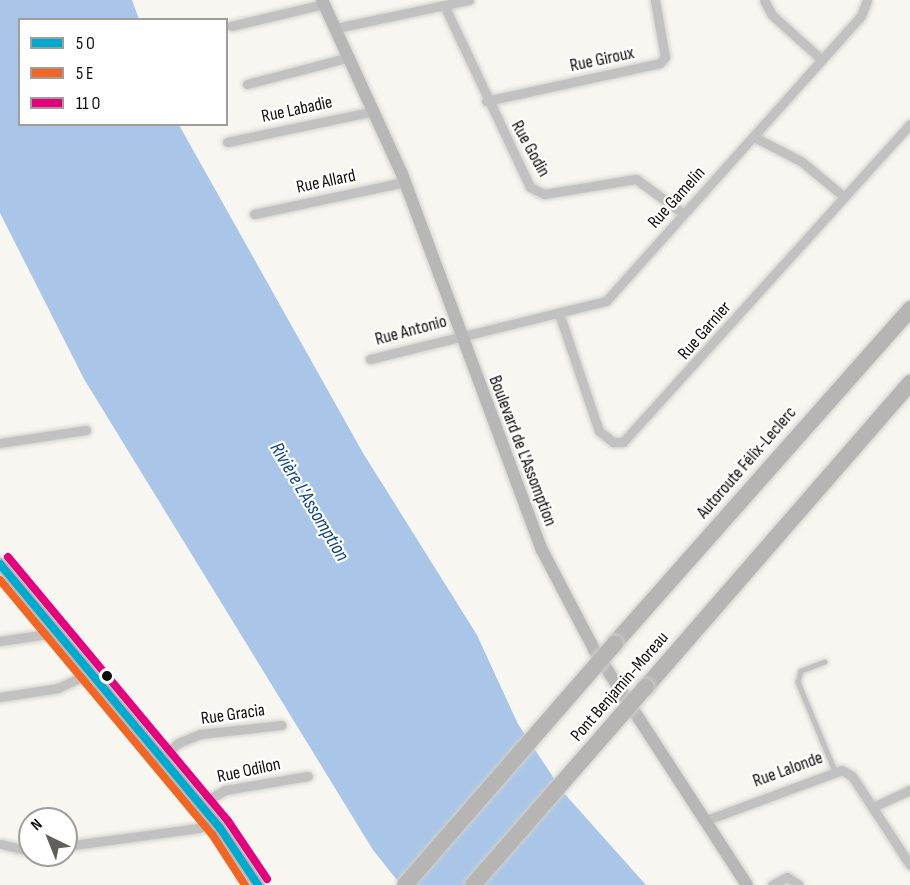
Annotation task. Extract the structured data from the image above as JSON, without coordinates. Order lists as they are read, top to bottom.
{
  "streets": {
    "highway": ["Autoroute Félix-Leclerc", "Pont Benjamin-Moreau"],
    "street": [
      "Rue Giroux",
      "Rue Labadie",
      "Rue Godin",
      "Rue Allard",
      "Rue Gamelin",
      "Rue Antonio",
      "Rue Garnier",
      "Boulevard de L'Assomption",
      "Rue Gracia",
      "Rue Lalonde",
      "Rue Odilon"
    ]
  },
  "crossings": [
    ["Rue Giroux", "Rue Godin"],
    ["Rue Labadie", "Boulevard de L'Assomption"],
    ["Rue Godin", "Rue Gamelin"],
    ["Rue Allard", "Boulevard de L'Assomption"],
    ["Rue Gamelin", "Rue Antonio"],
    ["Rue Gamelin", "Rue Garnier"],
    ["Rue Gamelin", "Boulevard de L'Assomption"],
    ["Rue Antonio", "Boulevard de L'Assomption"],
    ["Boulevard de L'Assomption", "Rue Lalonde"],
    ["Autoroute Félix-Leclerc", "Pont Benjamin-Moreau"]
  ],
  "water": ["Rivière L'Assomption"],
  "legend": ["5 O", "5 E", "11 O"],
  "north": "top left"
}
